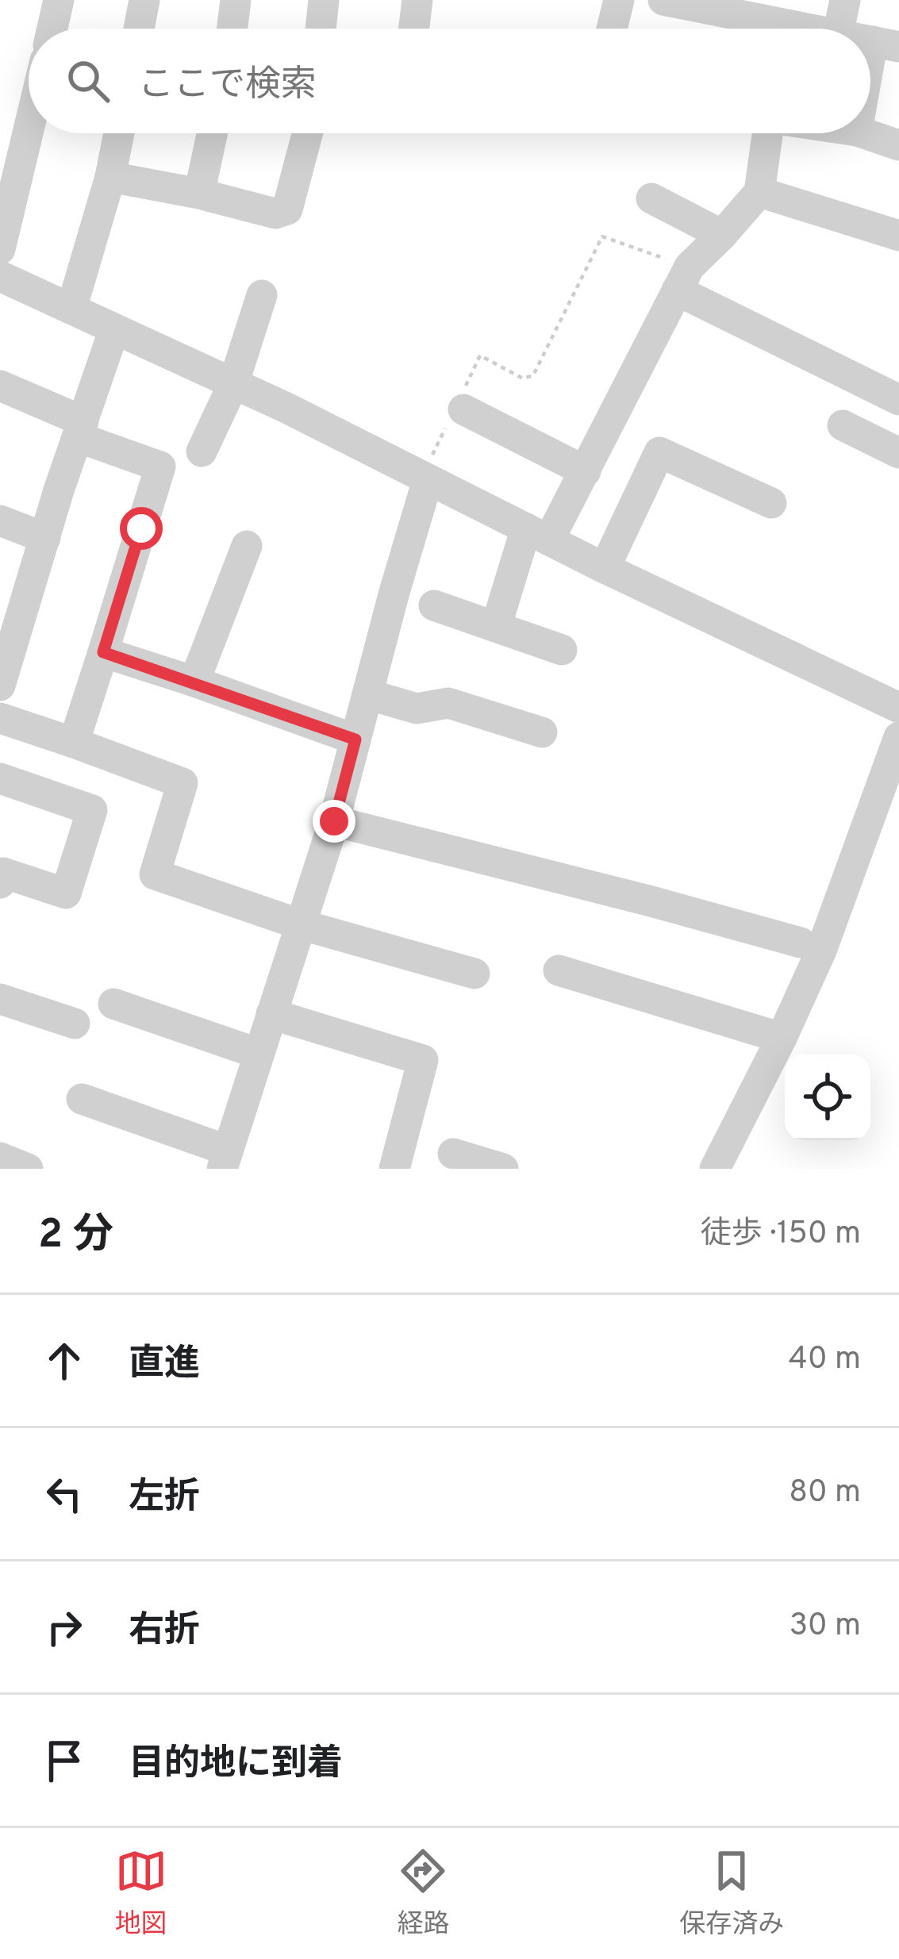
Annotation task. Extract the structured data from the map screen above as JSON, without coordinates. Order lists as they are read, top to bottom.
{
  "page": {
    "search": "ここで検索",
    "heading": ["2 分", "徒歩 · 150 m"],
    "list": [
      ["直進", "40 m"],
      ["左折", "80 m"],
      ["右折", "30 m"],
      "目的地に到着"
    ],
    "nav": ["地図", "経路", "保存済み"]
  }
}
